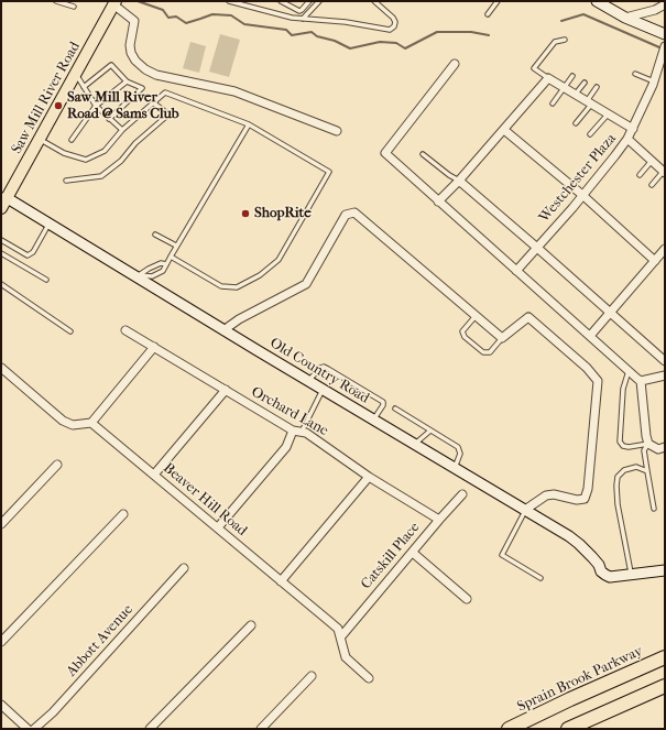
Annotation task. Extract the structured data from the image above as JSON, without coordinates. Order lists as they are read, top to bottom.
{
  "streets": {
    "highway": ["Sprain Brook Parkway"],
    "main road": ["Saw Mill River Road"],
    "street": [
      "Westchester Plaza",
      "Old Country Road",
      "Orchard Lane",
      "Beaver Hill Road",
      "Catskill Place",
      "Abbott Avenue"
    ]
  },
  "crossings": [
    ["Saw Mill River Road", "Old Country Road"],
    ["Orchard Lane", "Catskill Place"],
    ["Beaver Hill Road", "Catskill Place"]
  ],
  "places": ["Saw Mill River Road @ Sams Club", "ShopRite"]
}
